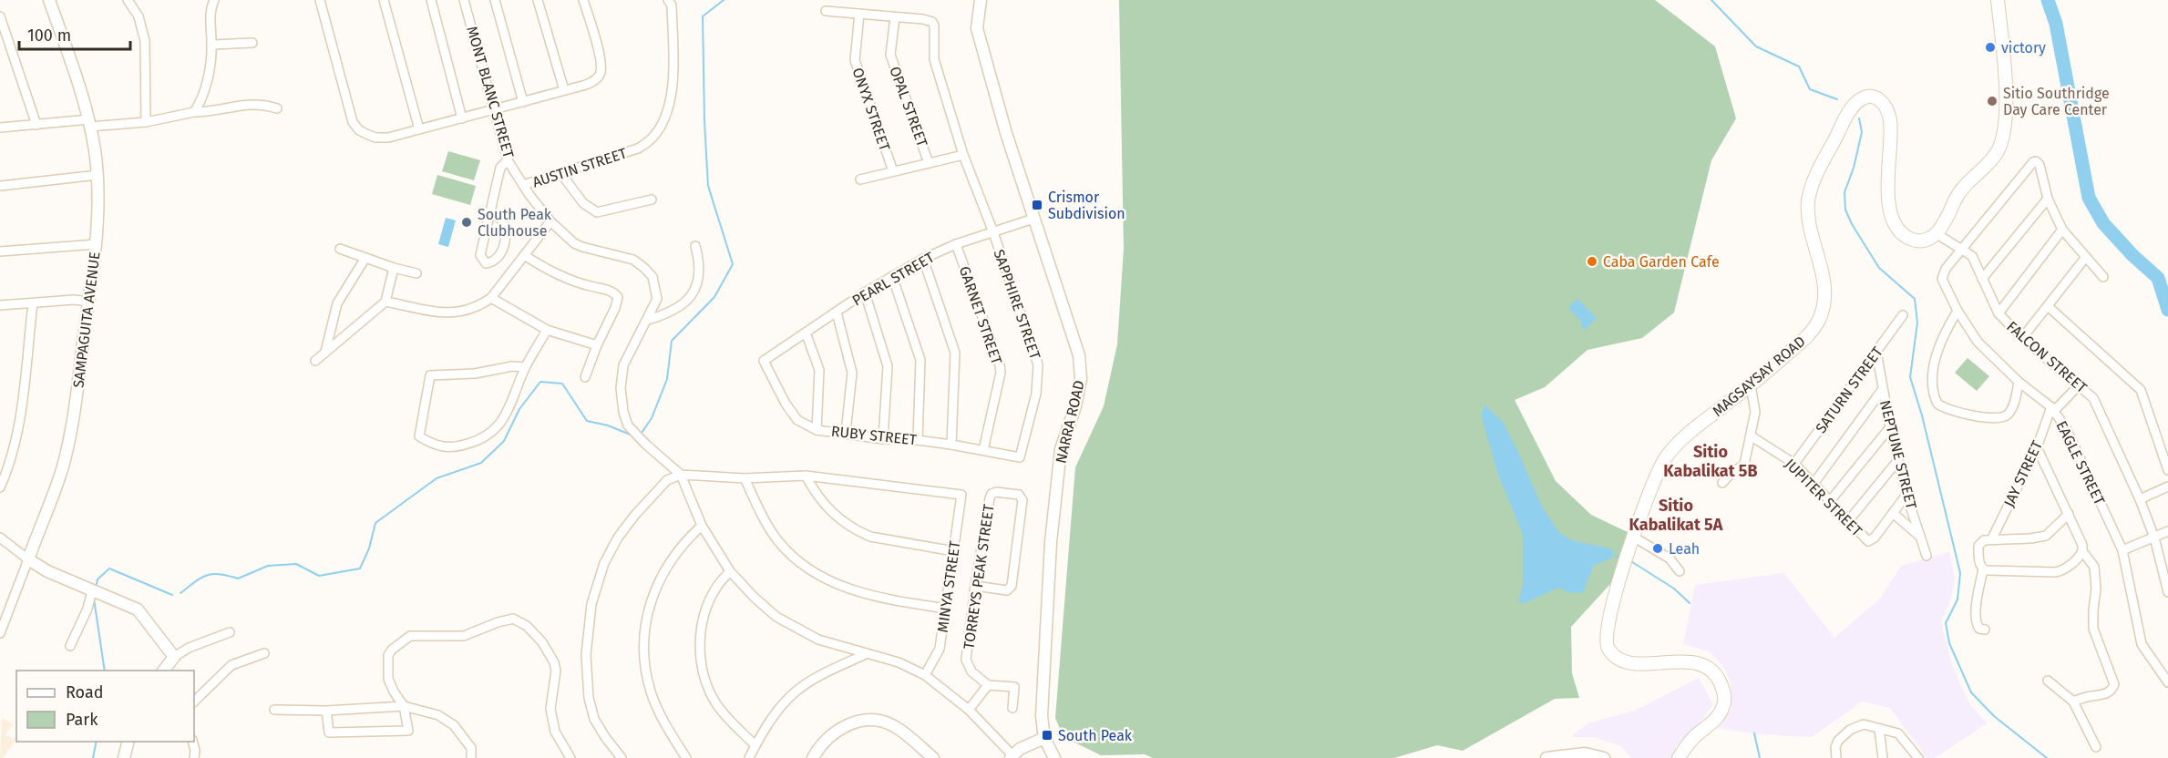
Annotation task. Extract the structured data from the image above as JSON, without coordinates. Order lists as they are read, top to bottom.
{
  "streets": {
    "main road": ["MAGSAYSAY ROAD"],
    "street": [
      "MONT BLANC STREET",
      "OPAL STREET",
      "ONYX STREET",
      "AUSTIN STREET",
      "PEARL STREET",
      "SAPPHIRE STREET",
      "GARNET STREET",
      "SAMPAGUITA AVENUE",
      "FALCON STREET",
      "SATURN STREET",
      "NARRA ROAD",
      "RUBY STREET",
      "NEPTUNE STREET",
      "EAGLE STREET",
      "JAY STREET",
      "JUPITER STREET",
      "TORREYS PEAK STREET",
      "MINYA STREET"
    ]
  },
  "crossings": [
    ["MONT BLANC STREET", "AUSTIN STREET"],
    ["MONT BLANC STREET", "MINYA STREET"],
    ["OPAL STREET", "SAPPHIRE STREET"],
    ["PEARL STREET", "SAPPHIRE STREET"],
    ["PEARL STREET", "GARNET STREET"],
    ["PEARL STREET", "NARRA ROAD"],
    ["PEARL STREET", "RUBY STREET"],
    ["SAPPHIRE STREET", "RUBY STREET"],
    ["GARNET STREET", "RUBY STREET"],
    ["FALCON STREET", "MAGSAYSAY ROAD"],
    ["FALCON STREET", "EAGLE STREET"],
    ["SATURN STREET", "NEPTUNE STREET"],
    ["SATURN STREET", "JUPITER STREET"],
    ["EAGLE STREET", "JAY STREET"]
  ],
  "districts": ["Sitio Kabalikat 5B", "Sitio Kabalikat 5A"],
  "places": {
    "other": [
      "victory",
      "Sitio Southridge Day Care Center",
      "South Peak Clubhouse",
      "Caba Garden Cafe",
      "Leah"
    ],
    "transit": ["Crismor Subdivision", "South Peak"]
  },
  "legend": ["Road", "Park"],
  "scale_bar": "100 m"
}
